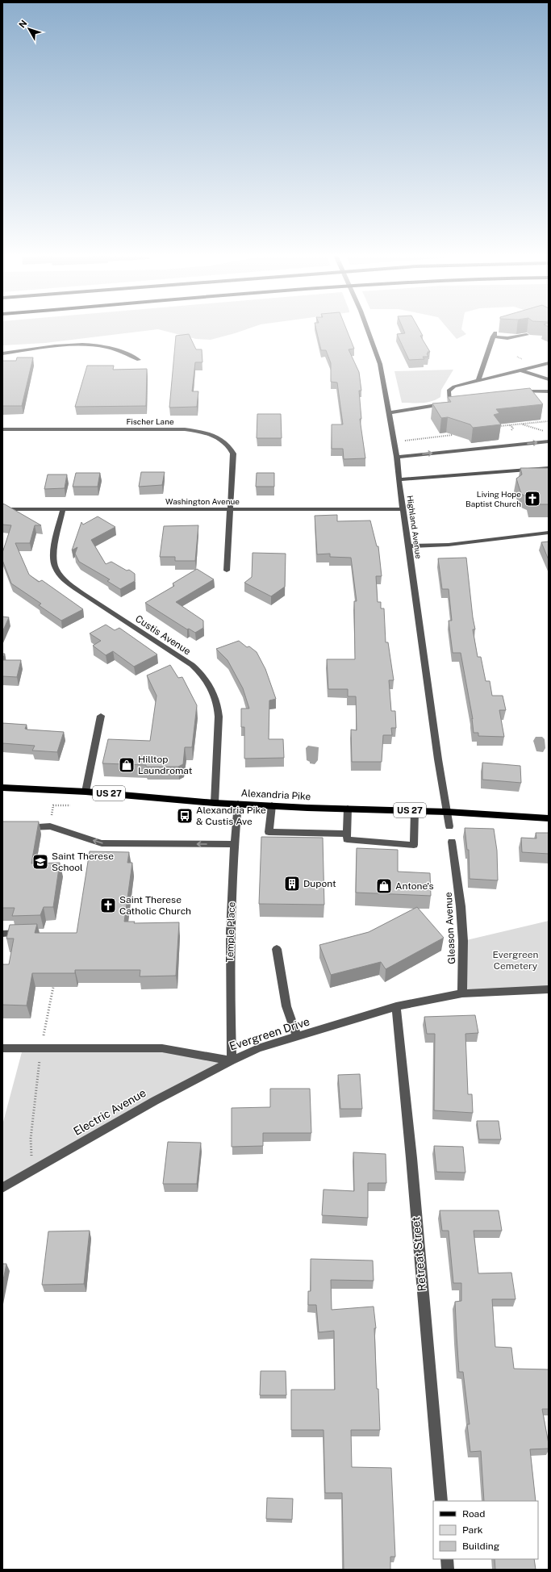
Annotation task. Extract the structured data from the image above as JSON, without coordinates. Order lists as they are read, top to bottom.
{
  "streets": {
    "main road": ["US 27", "Alexandria Pike"],
    "street": [
      "Fischer Lane",
      "Washington Avenue",
      "Highland Avenue",
      "Custis Avenue",
      "Gleason Avenue",
      "Temple Place",
      "Evergreen Drive",
      "Electric Avenue",
      "Retreat Street"
    ]
  },
  "crossings": [
    ["Fischer Lane", "Washington Avenue"],
    ["Washington Avenue", "Highland Avenue"],
    ["Washington Avenue", "Custis Avenue"],
    ["Highland Avenue", "Alexandria Pike"],
    ["Custis Avenue", "Alexandria Pike"],
    ["Alexandria Pike", "Temple Place"],
    ["Gleason Avenue", "Evergreen Drive"],
    ["Temple Place", "Evergreen Drive"],
    ["Temple Place", "Electric Avenue"],
    ["Evergreen Drive", "Electric Avenue"],
    ["Evergreen Drive", "Retreat Street"]
  ],
  "parks": ["Evergreen Cemetery"],
  "places": {
    "church": ["Living Hope Baptist Church", "Saint Therese Catholic Church"],
    "shop": ["Hilltop Laundromat", "Antone's"],
    "bus stop": ["Alexandria Pike & Custis Ave"],
    "school or university": ["Saint Therese School"],
    "building": ["Dupont"]
  },
  "legend": ["Road", "Park", "Building"],
  "north": "top left"
}
